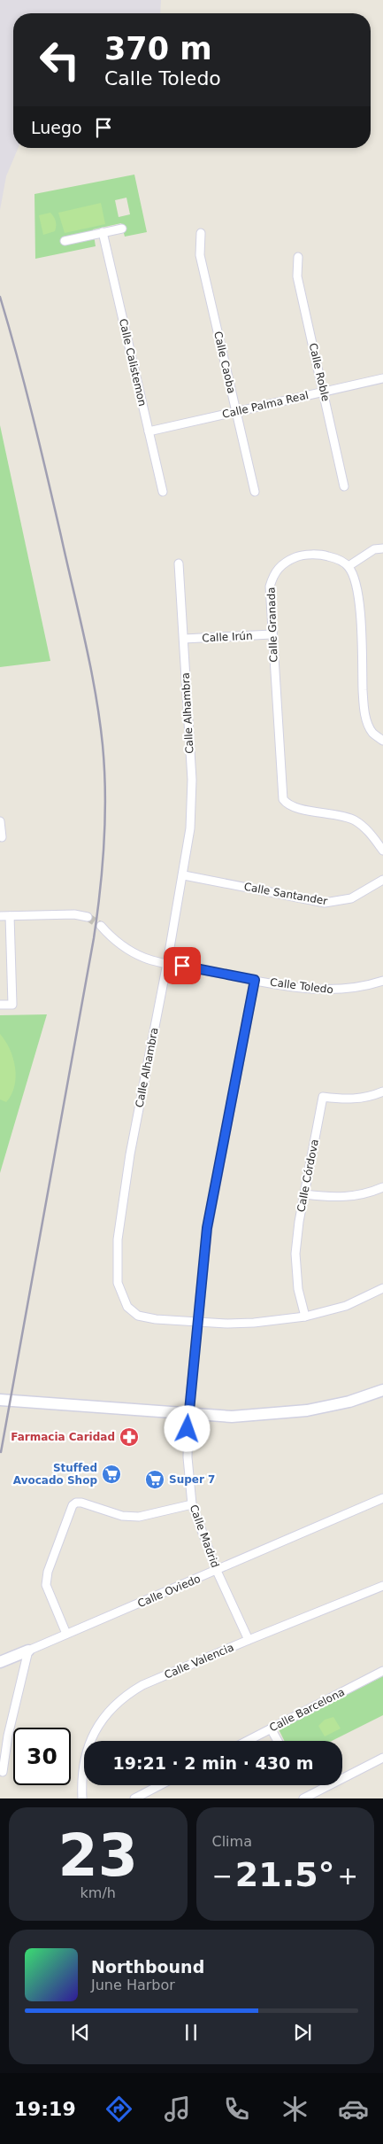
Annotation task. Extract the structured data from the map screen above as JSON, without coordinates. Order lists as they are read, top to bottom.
{
  "streets": {
    "street": [
      "Calle Calistemon",
      "Calle Caoba",
      "Calle Roble",
      "Calle Palma Real",
      "Calle Granada",
      "Calle Irún",
      "Calle Alhambra",
      "Calle Santander",
      "Calle Toledo",
      "Calle Córdova",
      "Calle Madrid",
      "Calle Oviedo",
      "Calle Valencia",
      "Calle Barcelona"
    ]
  },
  "crossings": [
    ["Calle Calistemon", "Calle Palma Real"],
    ["Calle Caoba", "Calle Palma Real"],
    ["Calle Roble", "Calle Palma Real"],
    ["Calle Granada", "Calle Irún"],
    ["Calle Irún", "Calle Alhambra"],
    ["Calle Alhambra", "Calle Santander"],
    ["Calle Alhambra", "Calle Toledo"],
    ["Calle Alhambra", "Calle Córdova"],
    ["Calle Alhambra", "Calle Madrid"],
    ["Calle Toledo", "Calle Madrid"],
    ["Calle Madrid", "Calle Oviedo"],
    ["Calle Madrid", "Calle Valencia"]
  ],
  "places": {
    "pharmacy": ["Farmacia Caridad"],
    "supermarket": ["Stuffed Avocado Shop", "Super 7"]
  },
  "page": {
    "turn": ["370 m", "Calle Toledo"],
    "then": "Luego",
    "limit": "30",
    "trip": "19:21 · 2 min · 430 m",
    "tile": [
      ["23", "km/h"],
      "Clima"
    ],
    "heat": ["−", "21.5°", "+"],
    "song": ["Northbound", "June Harbor"],
    "tabs": "19:19"
  }
}
